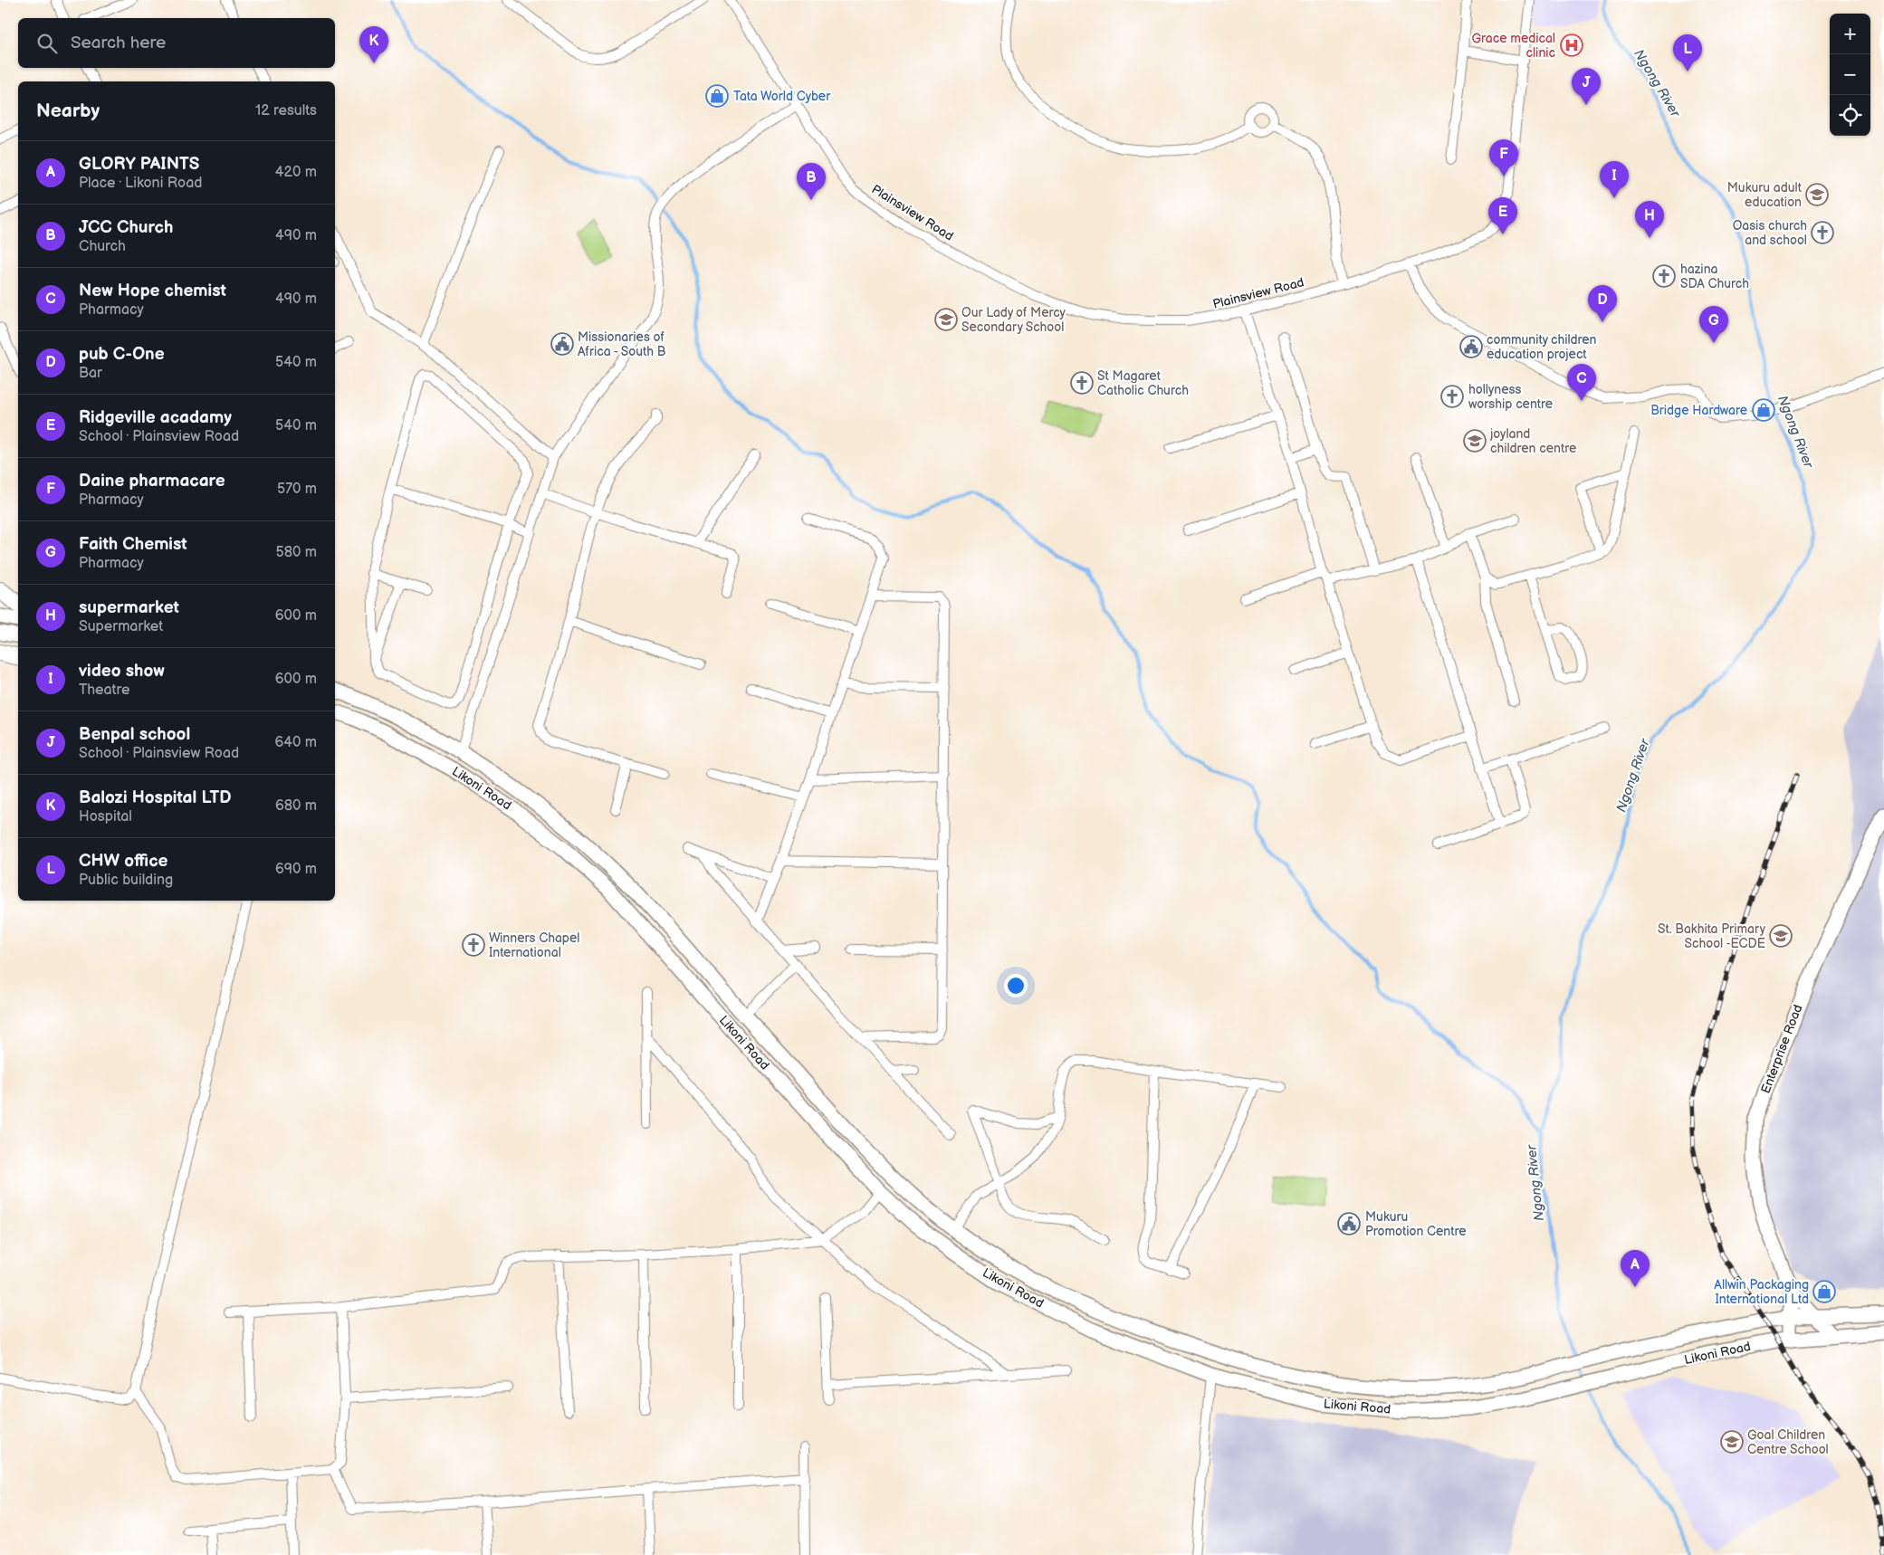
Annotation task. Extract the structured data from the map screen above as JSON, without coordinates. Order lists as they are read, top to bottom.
{
  "streets": {
    "main road": ["Likoni Road", "Enterprise Road"],
    "street": ["Plainsview Road"]
  },
  "crossings": [
    ["Likoni Road", "Enterprise Road"]
  ],
  "water": ["Ngong River"],
  "places": {
    "hospital": ["Grace medical clinic"],
    "shop": ["Tata World Cyber", "Bridge Hardware", "Allwin Packaging International Ltd"],
    "school or university": [
      "Mukuru adult education",
      "Our Lady of Mercy Secondary School",
      "joyland children centre",
      "St. Bakhita Primary School -ECDE",
      "Goal Children Centre School"
    ],
    "church": [
      "Oasis church and school",
      "hazina SDA Church",
      "St Magaret Catholic Church",
      "hollyness worship centre",
      "Winners Chapel International"
    ],
    "public building": ["Missionaries of Africa - South B", "community children education project", "Mukuru Promotion Centre"]
  },
  "page": {
    "map_buttons": ["+", "−"],
    "search": "Search here",
    "pins": [
      "K",
      "L",
      "J",
      "F",
      "I",
      "B",
      "E",
      "H",
      "D",
      "G",
      "C",
      "A"
    ],
    "heading": ["Nearby", "12 results"],
    "list": [
      {
        "mark": "A",
        "name": "GLORY PAINTS",
        "note": "Place · Likoni Road",
        "value": "420 m"
      },
      {
        "mark": "B",
        "name": "JCC Church",
        "note": "Church",
        "value": "490 m"
      },
      {
        "mark": "C",
        "name": "New Hope chemist",
        "note": "Pharmacy",
        "value": "490 m"
      },
      {
        "mark": "D",
        "name": "pub C-One",
        "note": "Bar",
        "value": "540 m"
      },
      {
        "mark": "E",
        "name": "Ridgeville acadamy",
        "note": "School · Plainsview Road",
        "value": "540 m"
      },
      {
        "mark": "F",
        "name": "Daine pharmacare",
        "note": "Pharmacy",
        "value": "570 m"
      },
      {
        "mark": "G",
        "name": "Faith Chemist",
        "note": "Pharmacy",
        "value": "580 m"
      },
      {
        "mark": "H",
        "name": "supermarket",
        "note": "Supermarket",
        "value": "600 m"
      },
      {
        "mark": "I",
        "name": "video show",
        "note": "Theatre",
        "value": "600 m"
      },
      {
        "mark": "J",
        "name": "Benpal school",
        "note": "School · Plainsview Road",
        "value": "640 m"
      },
      {
        "mark": "K",
        "name": "Balozi Hospital LTD",
        "note": "Hospital",
        "value": "680 m"
      },
      {
        "mark": "L",
        "name": "CHW office",
        "note": "Public building",
        "value": "690 m"
      }
    ]
  }
}
